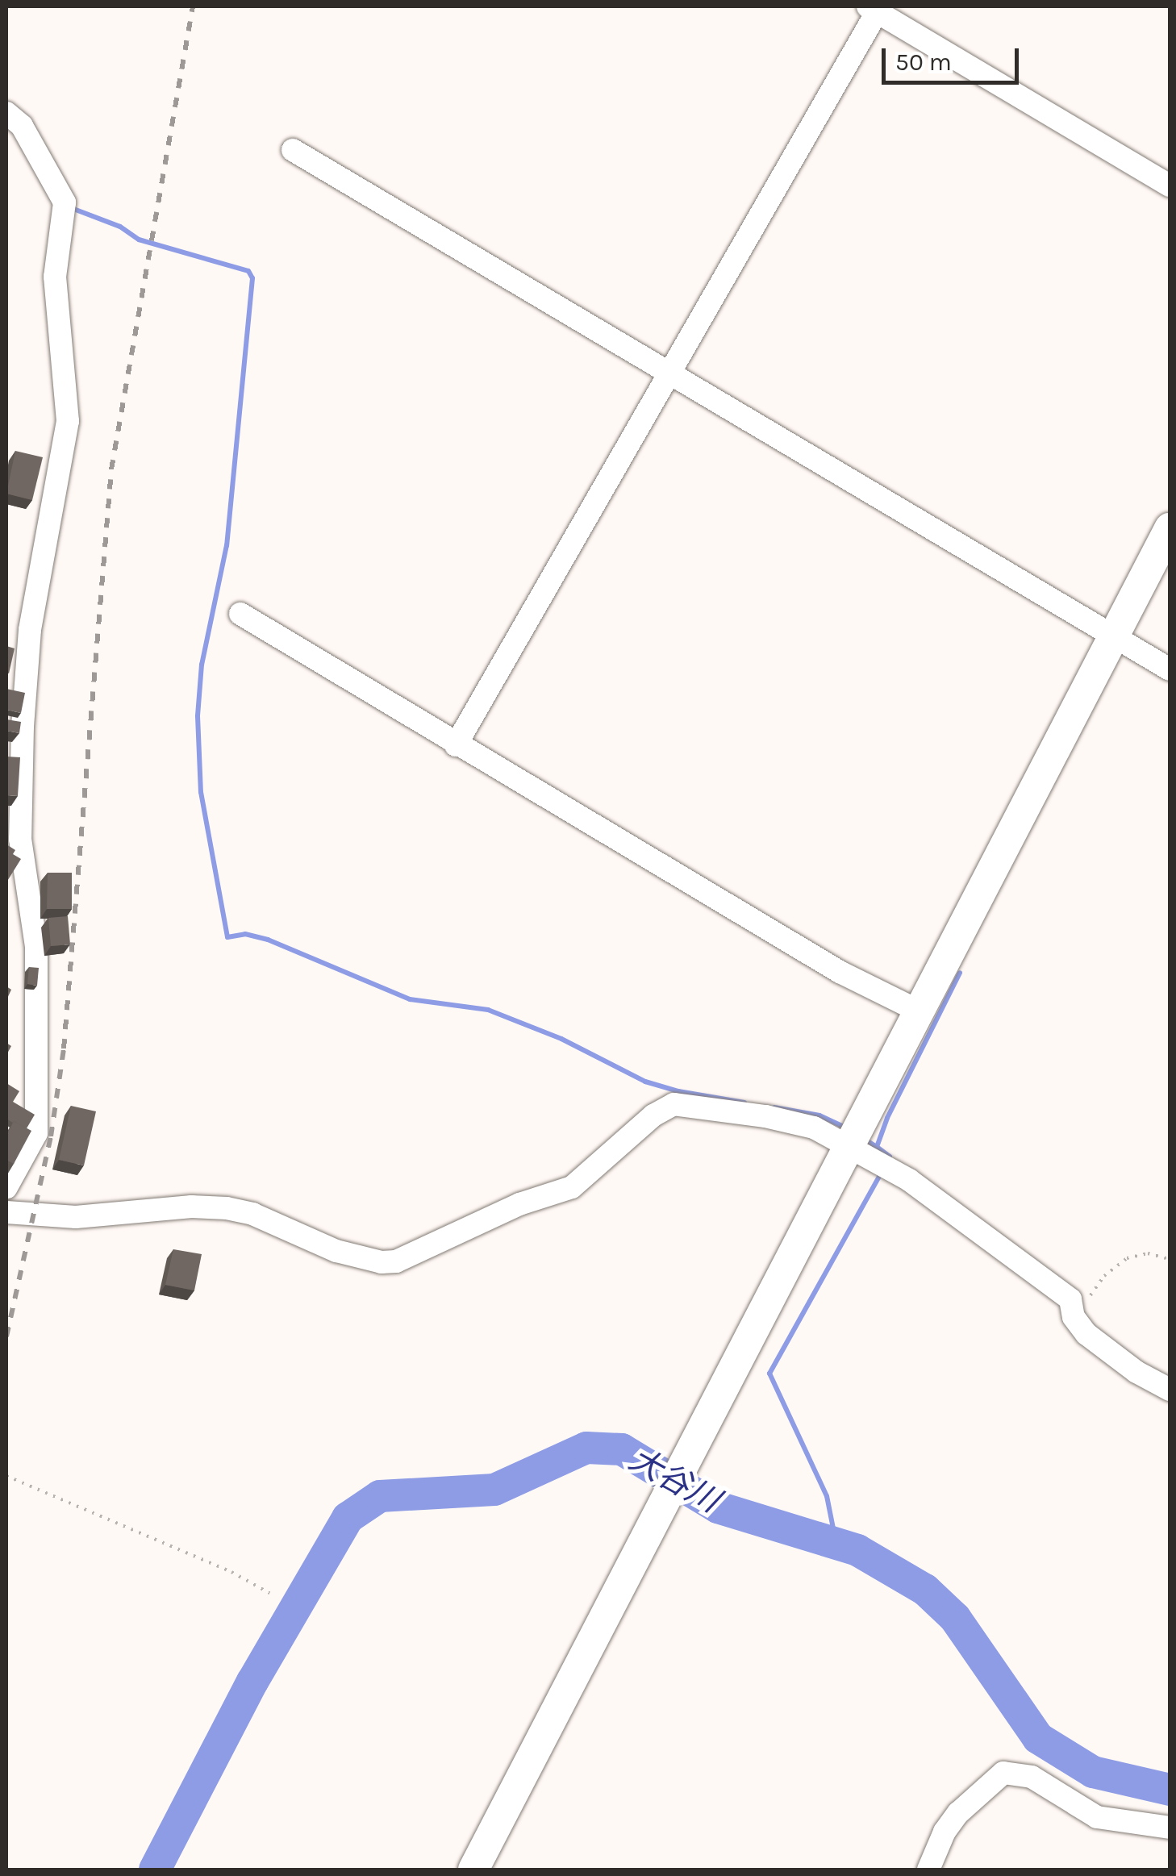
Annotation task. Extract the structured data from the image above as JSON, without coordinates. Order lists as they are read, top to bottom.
{
  "water": ["大谷川"],
  "scale_bar": "50 m"
}
